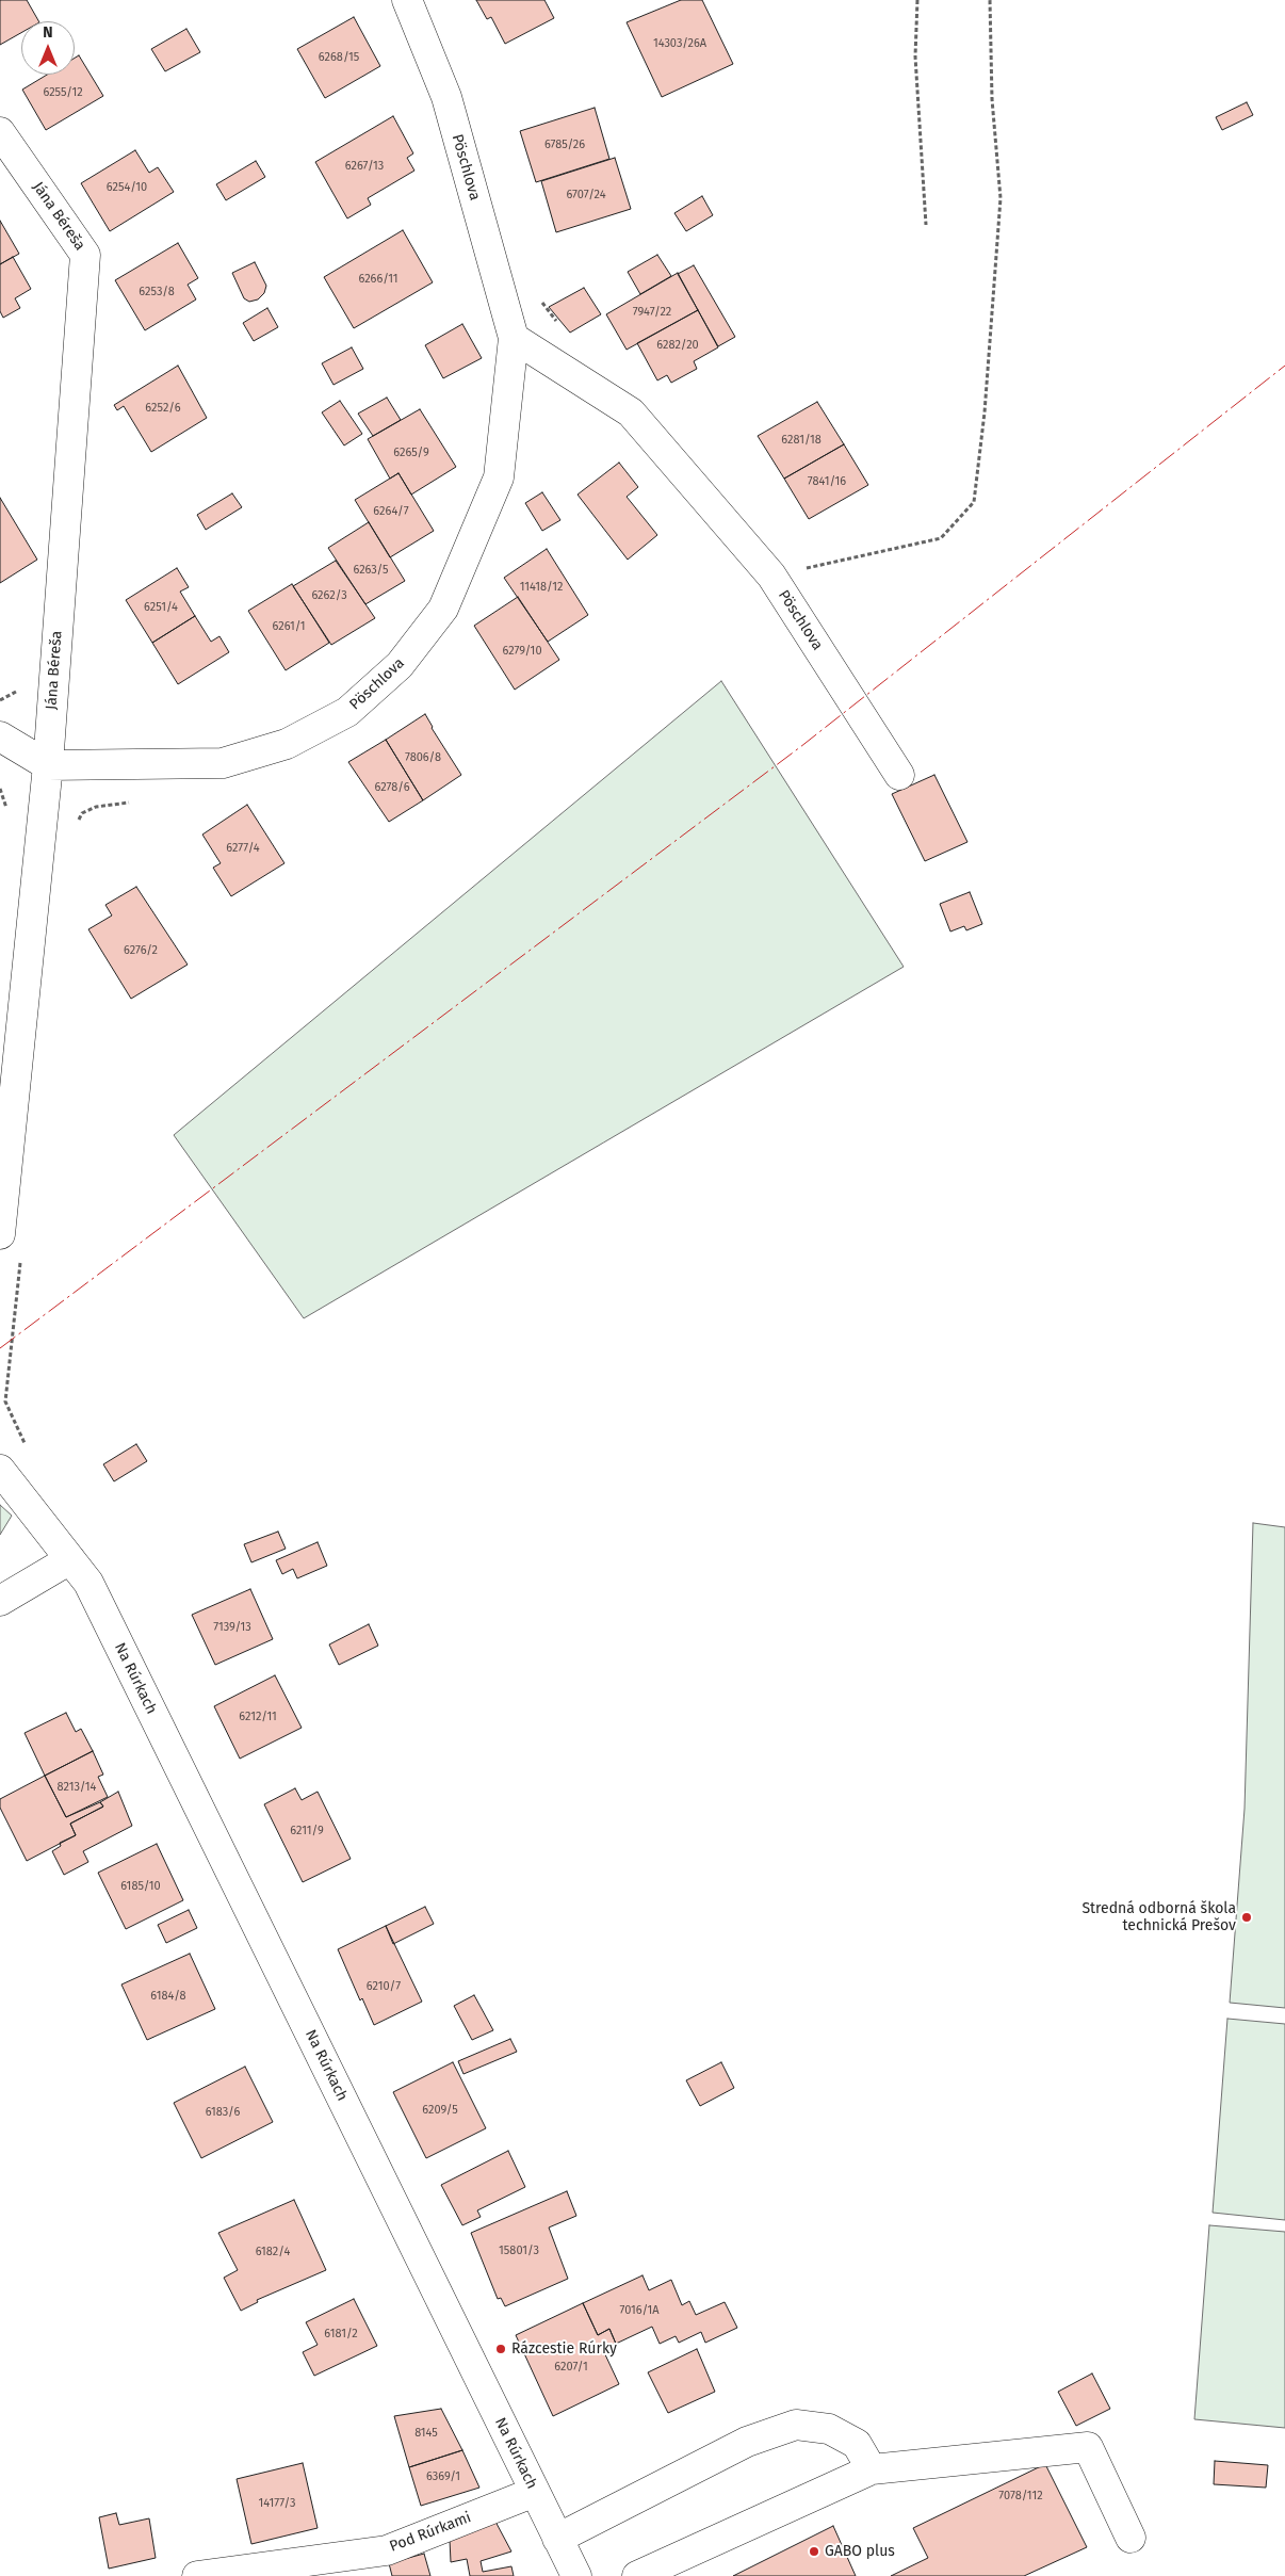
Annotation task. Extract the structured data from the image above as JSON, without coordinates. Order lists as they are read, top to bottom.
{
  "streets": {
    "street": [
      "Pöschlova",
      "Jána Béreša",
      "Na Rúrkach",
      "Pod Rúrkami"
    ]
  },
  "crossings": [
    ["Pöschlova", "Jána Béreša"],
    ["Na Rúrkach", "Pod Rúrkami"]
  ],
  "places": ["Stredná odborná škola technická Prešov", "Rázcestie Rúrky", "GABO plus"],
  "house_numbers": [
    "14303/26A",
    "6268/15",
    "6255/12",
    "6785/26",
    "6267/13",
    "6254/10",
    "6707/24",
    "6266/11",
    "6253/8",
    "7947/22",
    "6282/20",
    "6252/6",
    "6281/18",
    "6265/9",
    "7841/16",
    "6264/7",
    "6263/5",
    "11418/12",
    "6262/3",
    "6251/4",
    "6261/1",
    "6279/10",
    "7806/8",
    "6278/6",
    "6277/4",
    "6276/2",
    "7139/13",
    "6212/11",
    "8213/14",
    "6211/9",
    "6185/10",
    "6210/7",
    "6184/8",
    "6209/5",
    "6183/6",
    "15801/3",
    "6182/4",
    "7016/1A",
    "6181/2",
    "6207/1",
    "8145",
    "6369/1",
    "7078/112",
    "14177/3"
  ],
  "north": "top"
}
